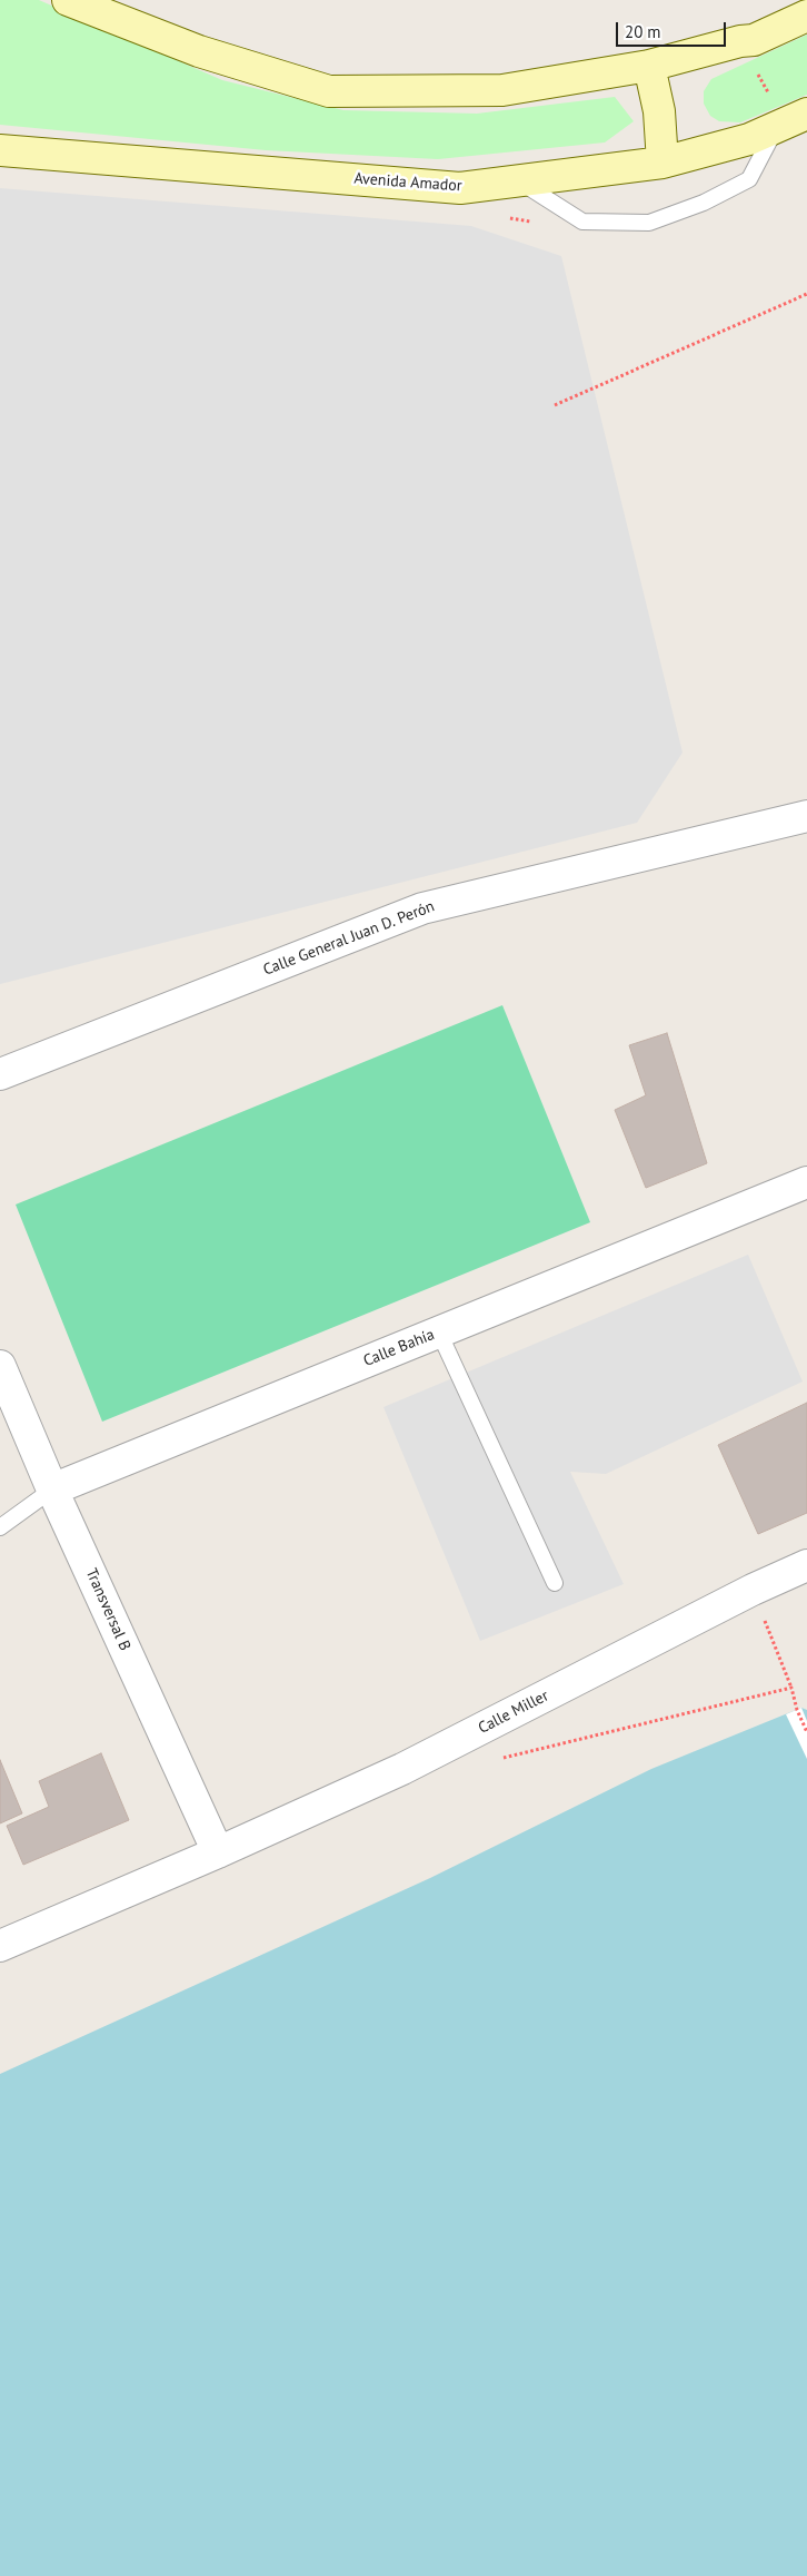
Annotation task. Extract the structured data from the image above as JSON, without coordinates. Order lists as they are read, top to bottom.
{
  "streets": {
    "main road": ["Avenida Amador"],
    "street": [
      "Calle General Juan D. Perón",
      "Calle Bahía",
      "Transversal B",
      "Calle Miller"
    ]
  },
  "crossings": [
    ["Calle Bahía", "Transversal B"],
    ["Transversal B", "Calle Miller"]
  ],
  "scale_bar": "20 m"
}
